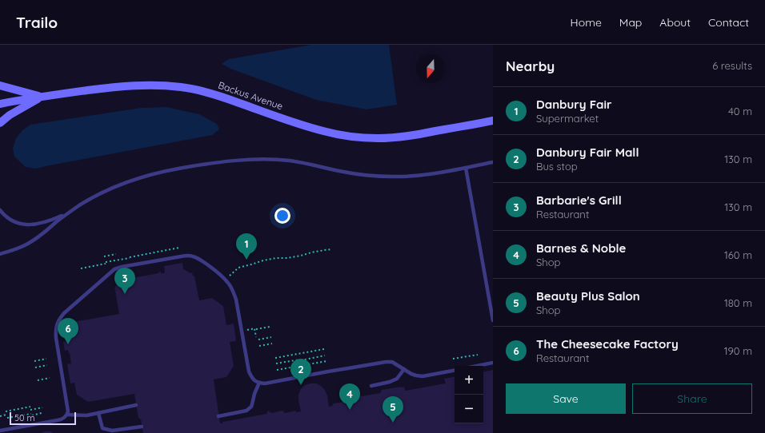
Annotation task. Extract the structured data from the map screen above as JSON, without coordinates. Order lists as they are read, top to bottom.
{
  "streets": {
    "main road": ["Backus Avenue"]
  },
  "scale_bar": "50 m",
  "north": "bottom",
  "page": {
    "header": "Trailo",
    "nav": [
      "Home",
      "Map",
      "About",
      "Contact"
    ],
    "heading": ["Nearby", "6 results"],
    "list": [
      {
        "mark": "1",
        "name": "Danbury Fair",
        "note": "Supermarket",
        "value": "40 m"
      },
      {
        "mark": "2",
        "name": "Danbury Fair Mall",
        "note": "Bus stop",
        "value": "130 m"
      },
      {
        "mark": "3",
        "name": "Barbarie's Grill",
        "note": "Restaurant",
        "value": "130 m"
      },
      {
        "mark": "4",
        "name": "Barnes & Noble",
        "note": "Shop",
        "value": "160 m"
      },
      {
        "mark": "5",
        "name": "Beauty Plus Salon",
        "note": "Shop",
        "value": "180 m"
      },
      {
        "mark": "6",
        "name": "The Cheesecake Factory",
        "note": "Restaurant",
        "value": "190 m"
      }
    ],
    "pins": [
      "1",
      "3",
      "6",
      "2",
      "4",
      "5"
    ],
    "map_buttons": ["+", "−"],
    "buttons": ["Save", "Share"],
    "scale": "50 m"
  }
}
